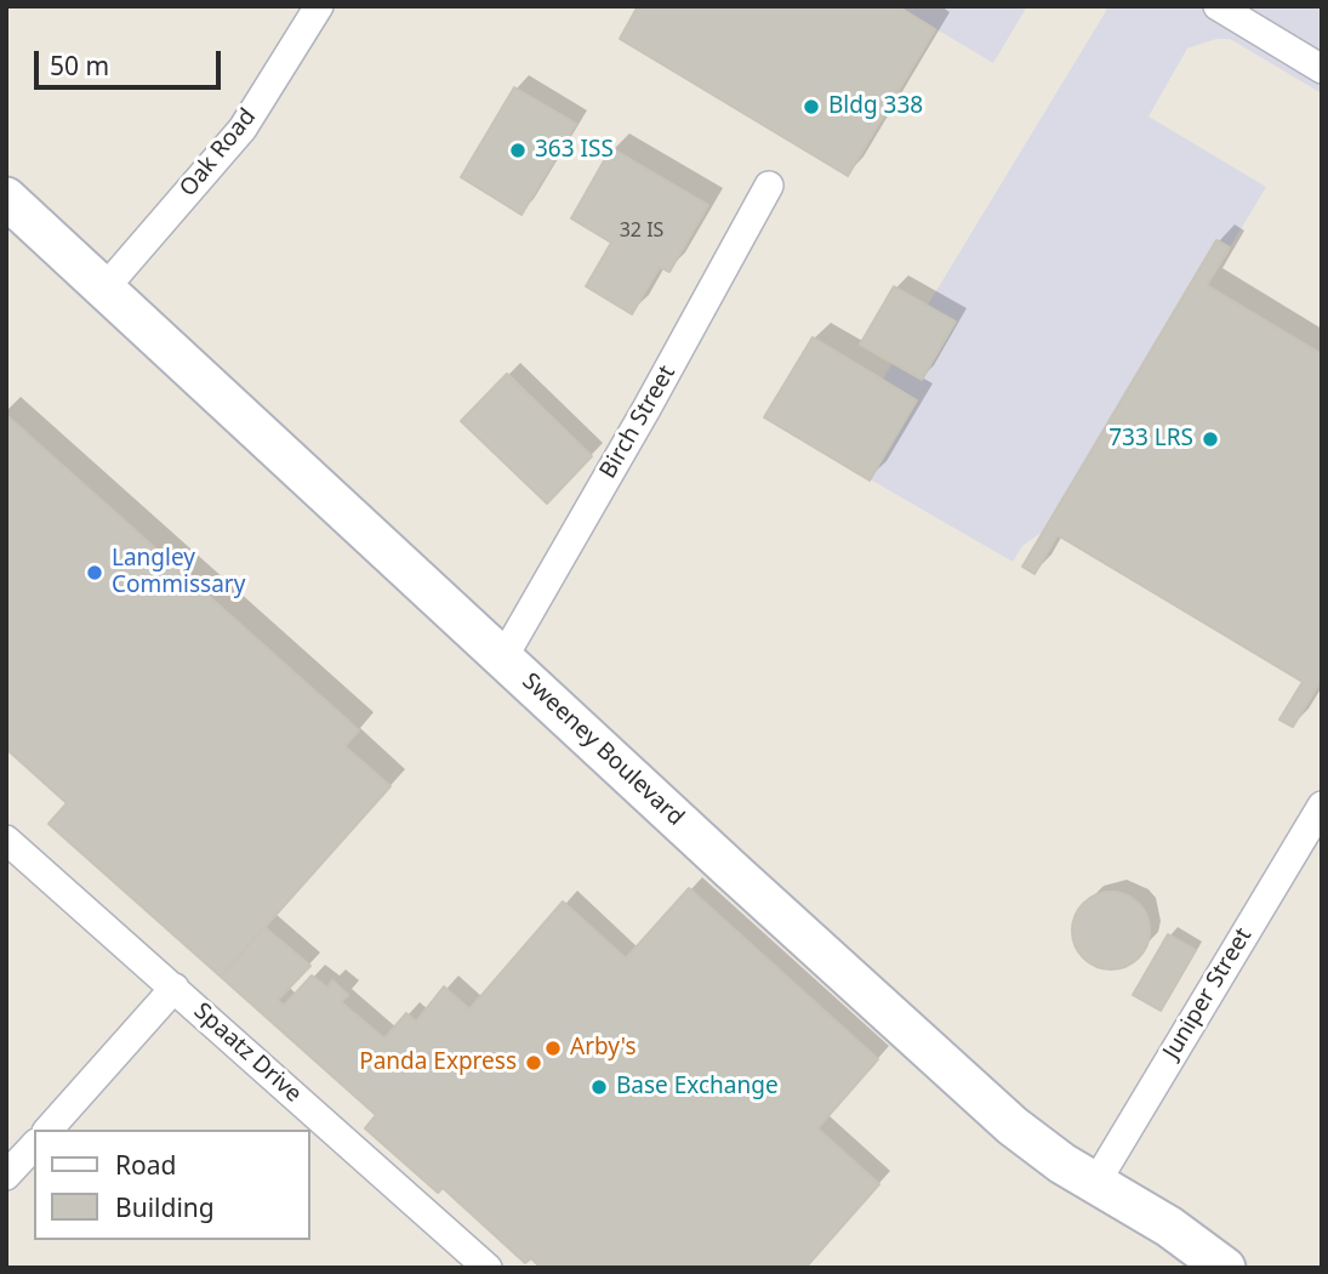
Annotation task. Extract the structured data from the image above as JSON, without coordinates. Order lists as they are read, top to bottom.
{
  "streets": {
    "main road": ["Sweeney Boulevard"],
    "street": [
      "Oak Road",
      "Birch Street",
      "Juniper Street",
      "Spaatz Drive"
    ]
  },
  "crossings": [
    ["Oak Road", "Sweeney Boulevard"],
    ["Birch Street", "Sweeney Boulevard"],
    ["Sweeney Boulevard", "Juniper Street"]
  ],
  "places": [
    "Bldg 338",
    "363 ISS",
    "733 LRS",
    "Langley Commissary",
    "Arby's",
    "Panda Express",
    "Base Exchange"
  ],
  "house_numbers": ["32 IS"],
  "legend": ["Road", "Building"],
  "scale_bar": "50 m"
}
